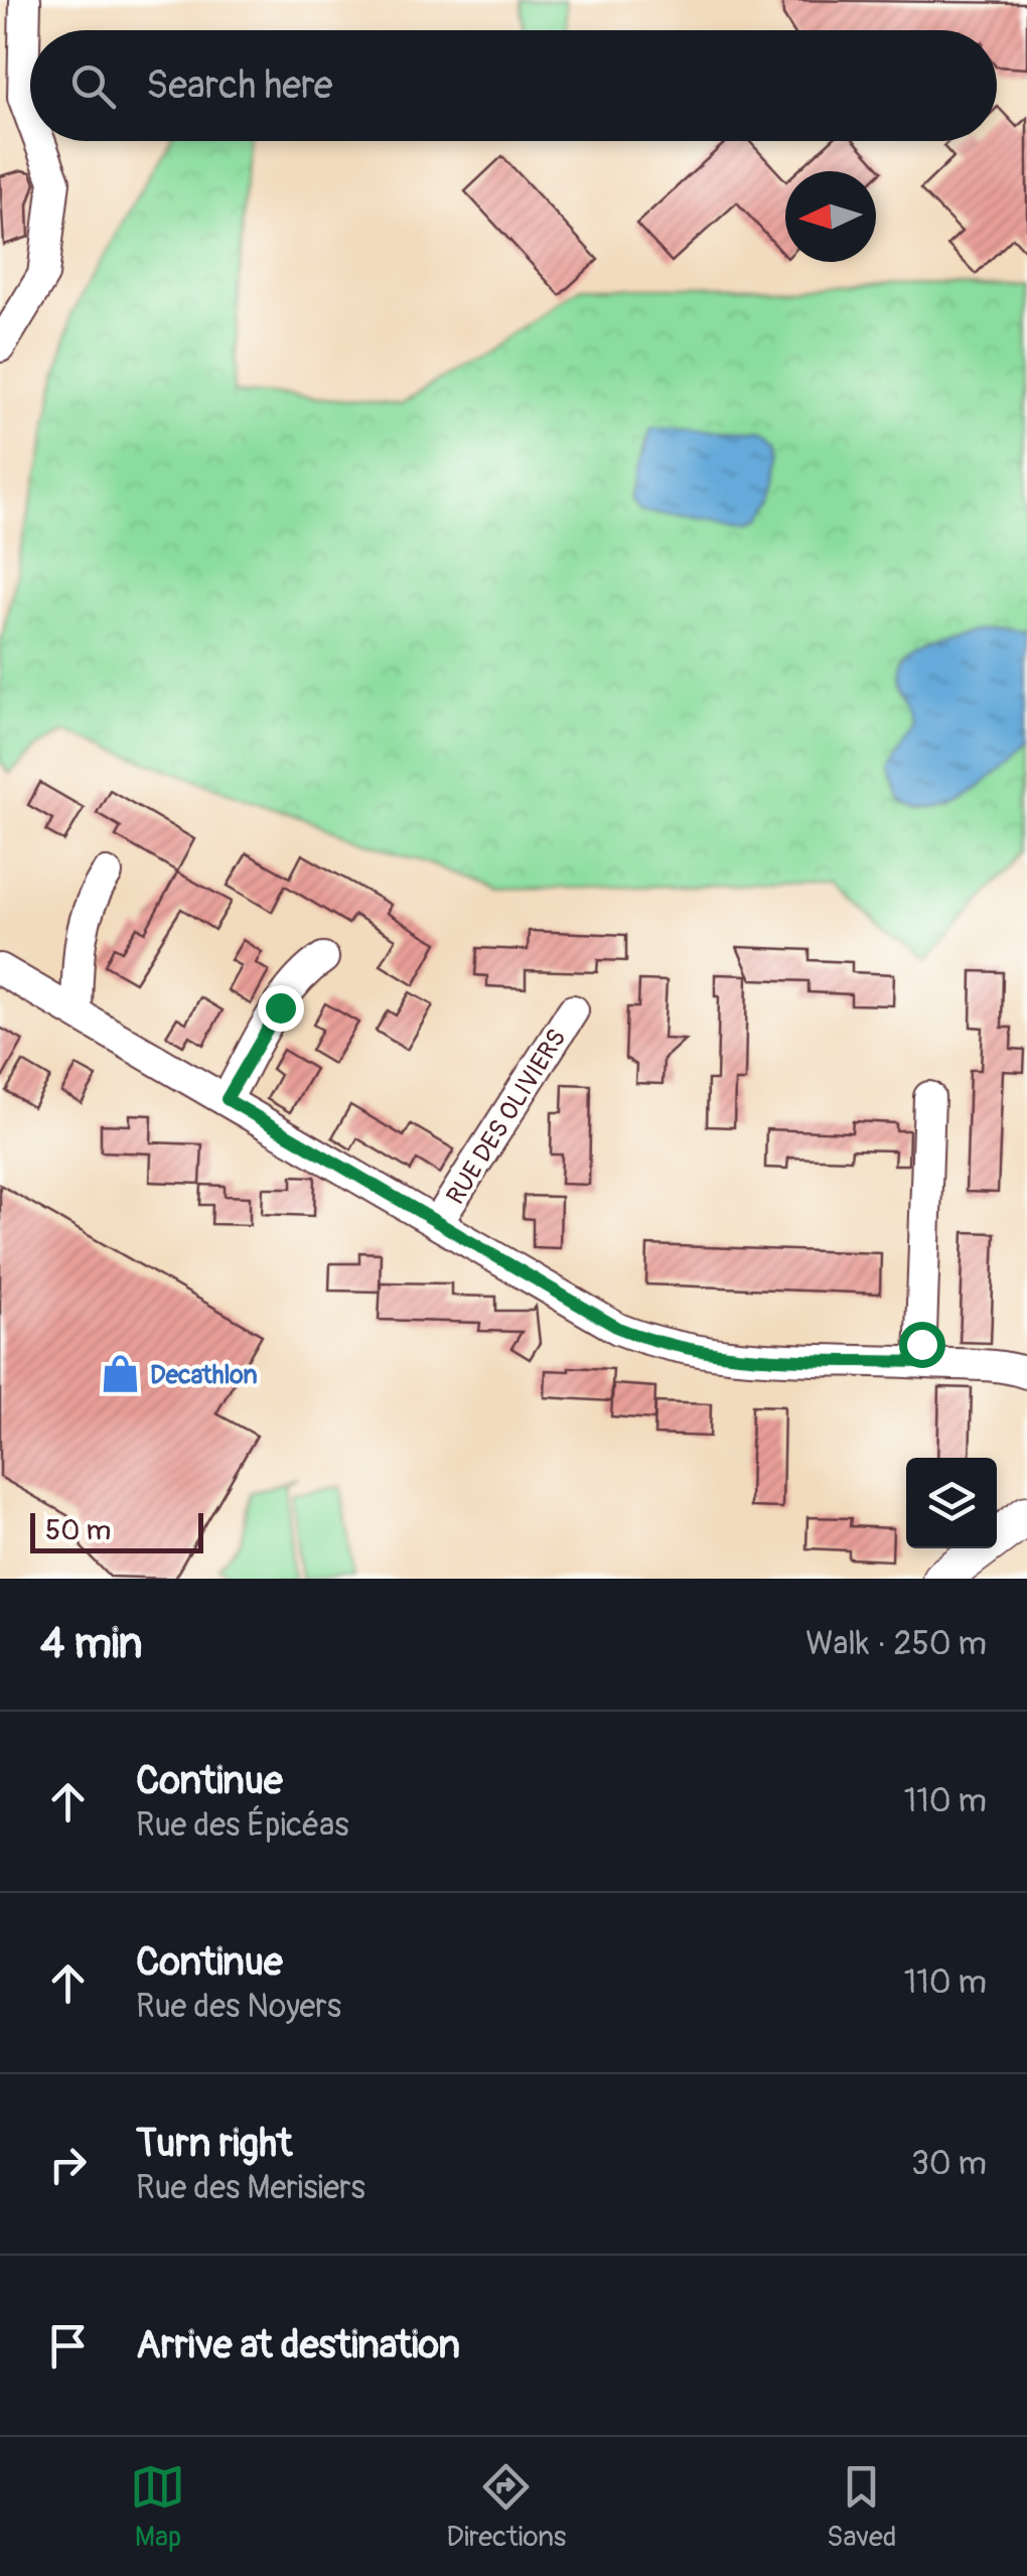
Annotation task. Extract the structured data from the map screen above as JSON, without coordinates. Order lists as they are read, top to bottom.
{
  "streets": {
    "street": ["RUE DES OLIVIERS"]
  },
  "places": {
    "shop": ["Decathlon"]
  },
  "scale_bar": "50 m",
  "north": "left",
  "page": {
    "search": "Search here",
    "scale": "50 m",
    "heading": ["4 min", "Walk · 250 m"],
    "list": [
      ["Continue", "Rue des Épicéas", "110 m"],
      ["Continue", "Rue des Noyers", "110 m"],
      ["Turn right", "Rue des Merisiers", "30 m"],
      "Arrive at destination"
    ],
    "nav": ["Map", "Directions", "Saved"]
  }
}
